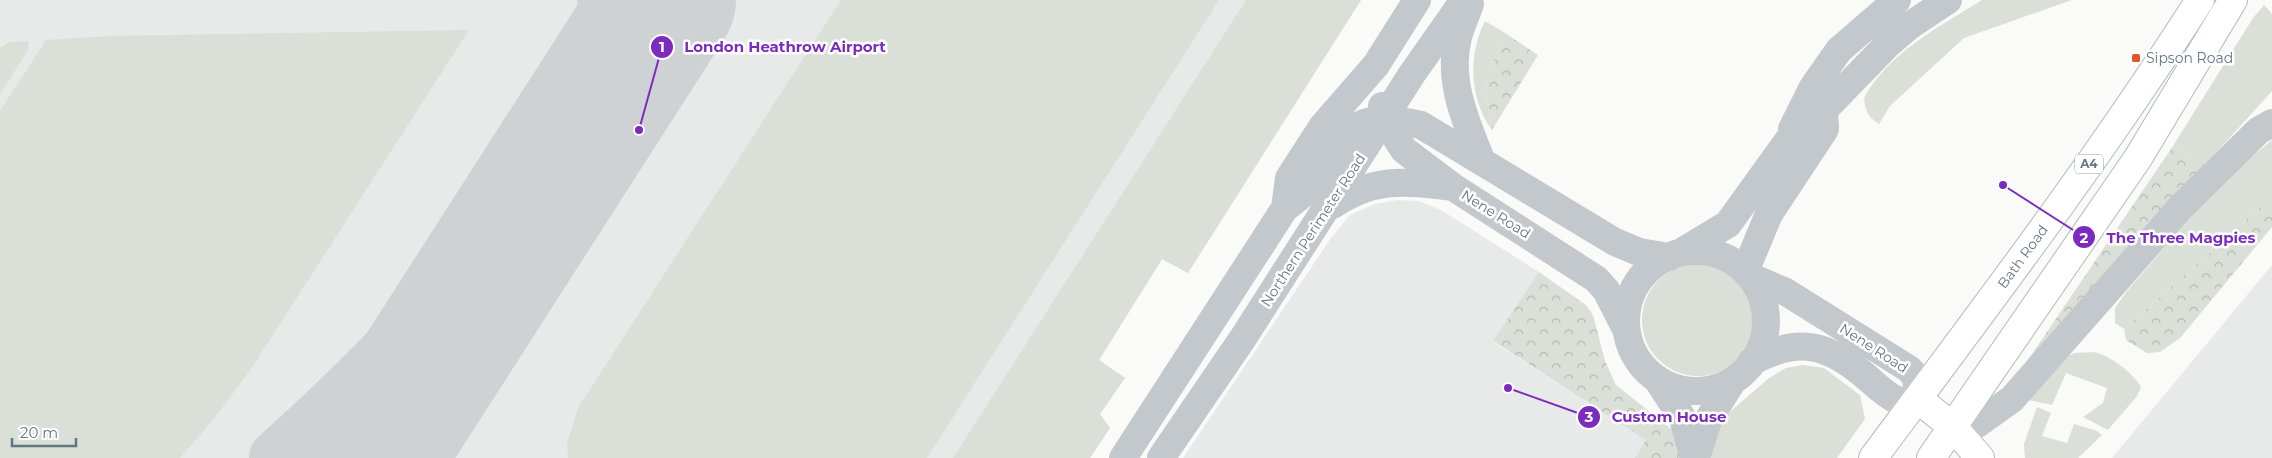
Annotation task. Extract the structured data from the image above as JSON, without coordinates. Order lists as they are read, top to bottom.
{
  "streets": {
    "main road": ["A4", "Bath Road"],
    "street": ["Nene Road", "Northern Perimeter Road"]
  },
  "crossings": [
    ["Nene Road", "Northern Perimeter Road"],
    ["Nene Road", "Bath Road"]
  ],
  "places": {
    "transit": ["Sipson Road"],
    "other": ["London Heathrow Airport", "The Three Magpies", "Custom House"]
  },
  "scale_bar": "20 m"
}
